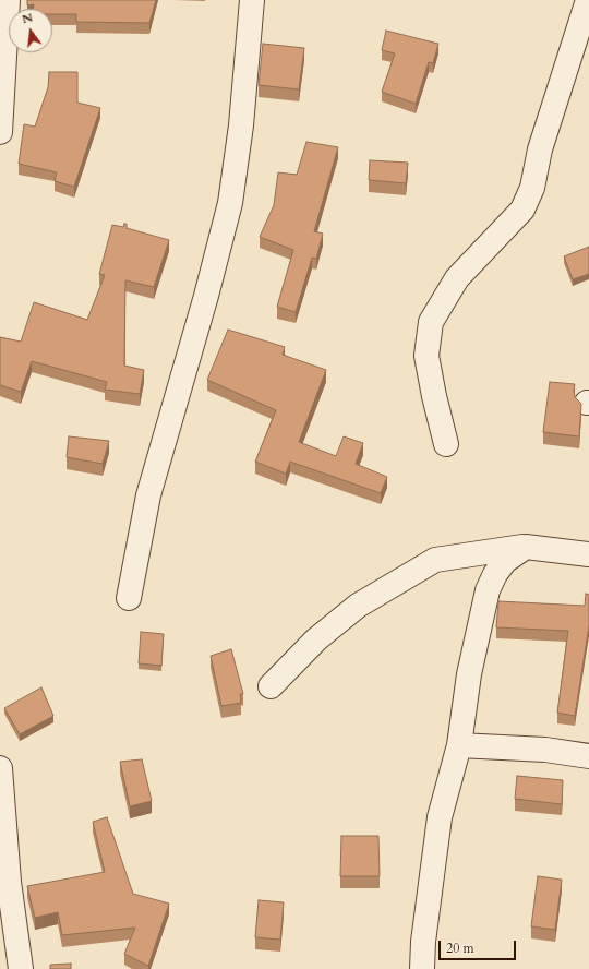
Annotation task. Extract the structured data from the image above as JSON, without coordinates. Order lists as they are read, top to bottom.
{
  "scale_bar": "20 m",
  "north": "top"
}
